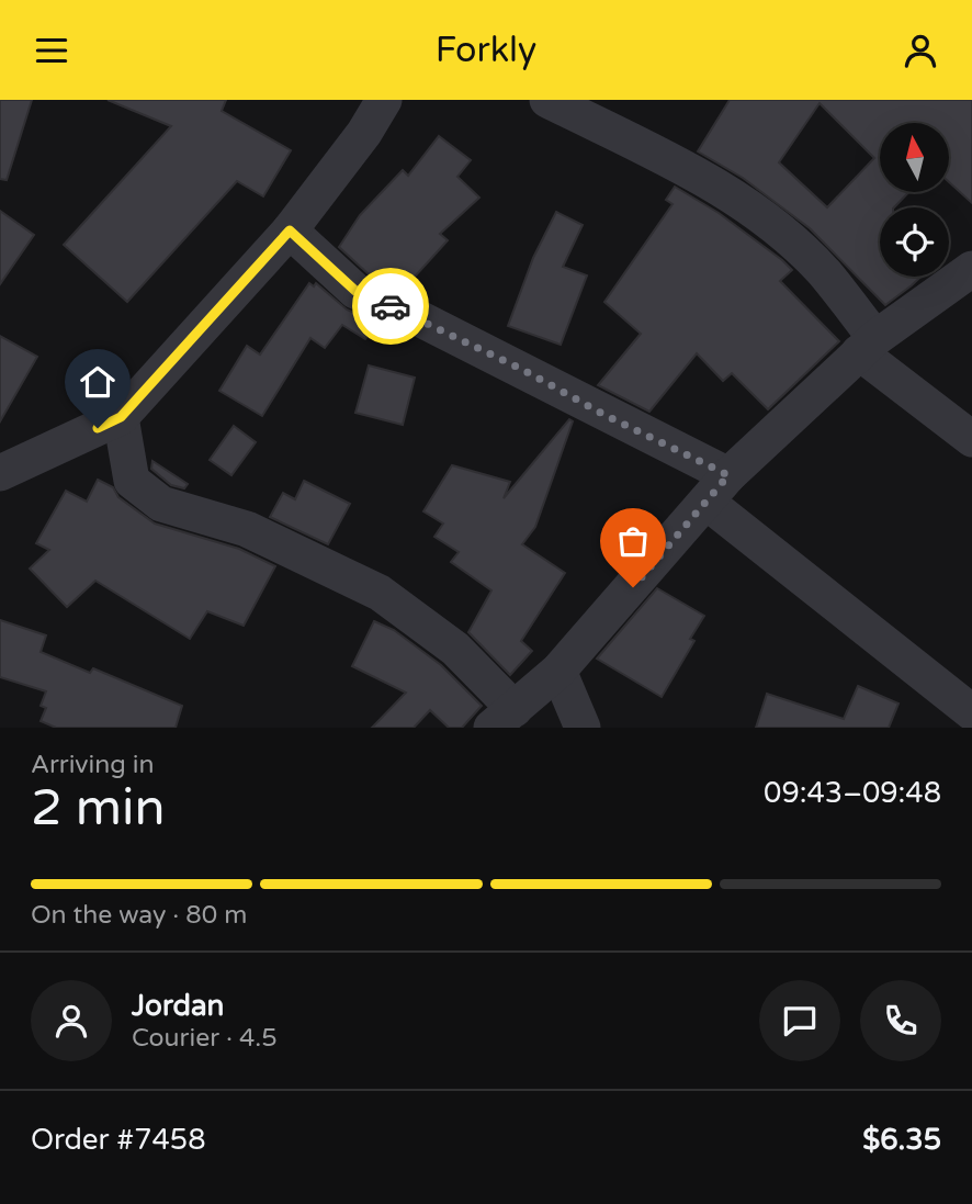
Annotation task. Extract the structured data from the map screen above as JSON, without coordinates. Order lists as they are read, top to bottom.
{
  "north": "top",
  "page": {
    "header": "Forkly",
    "heading": ["2 min", "Arriving in", "09:43–09:48"],
    "panel": [
      "Jordan",
      "Courier · 4.5",
      "Order #7458",
      "$6.35"
    ],
    "bar": "On the way · 80 m"
  }
}
